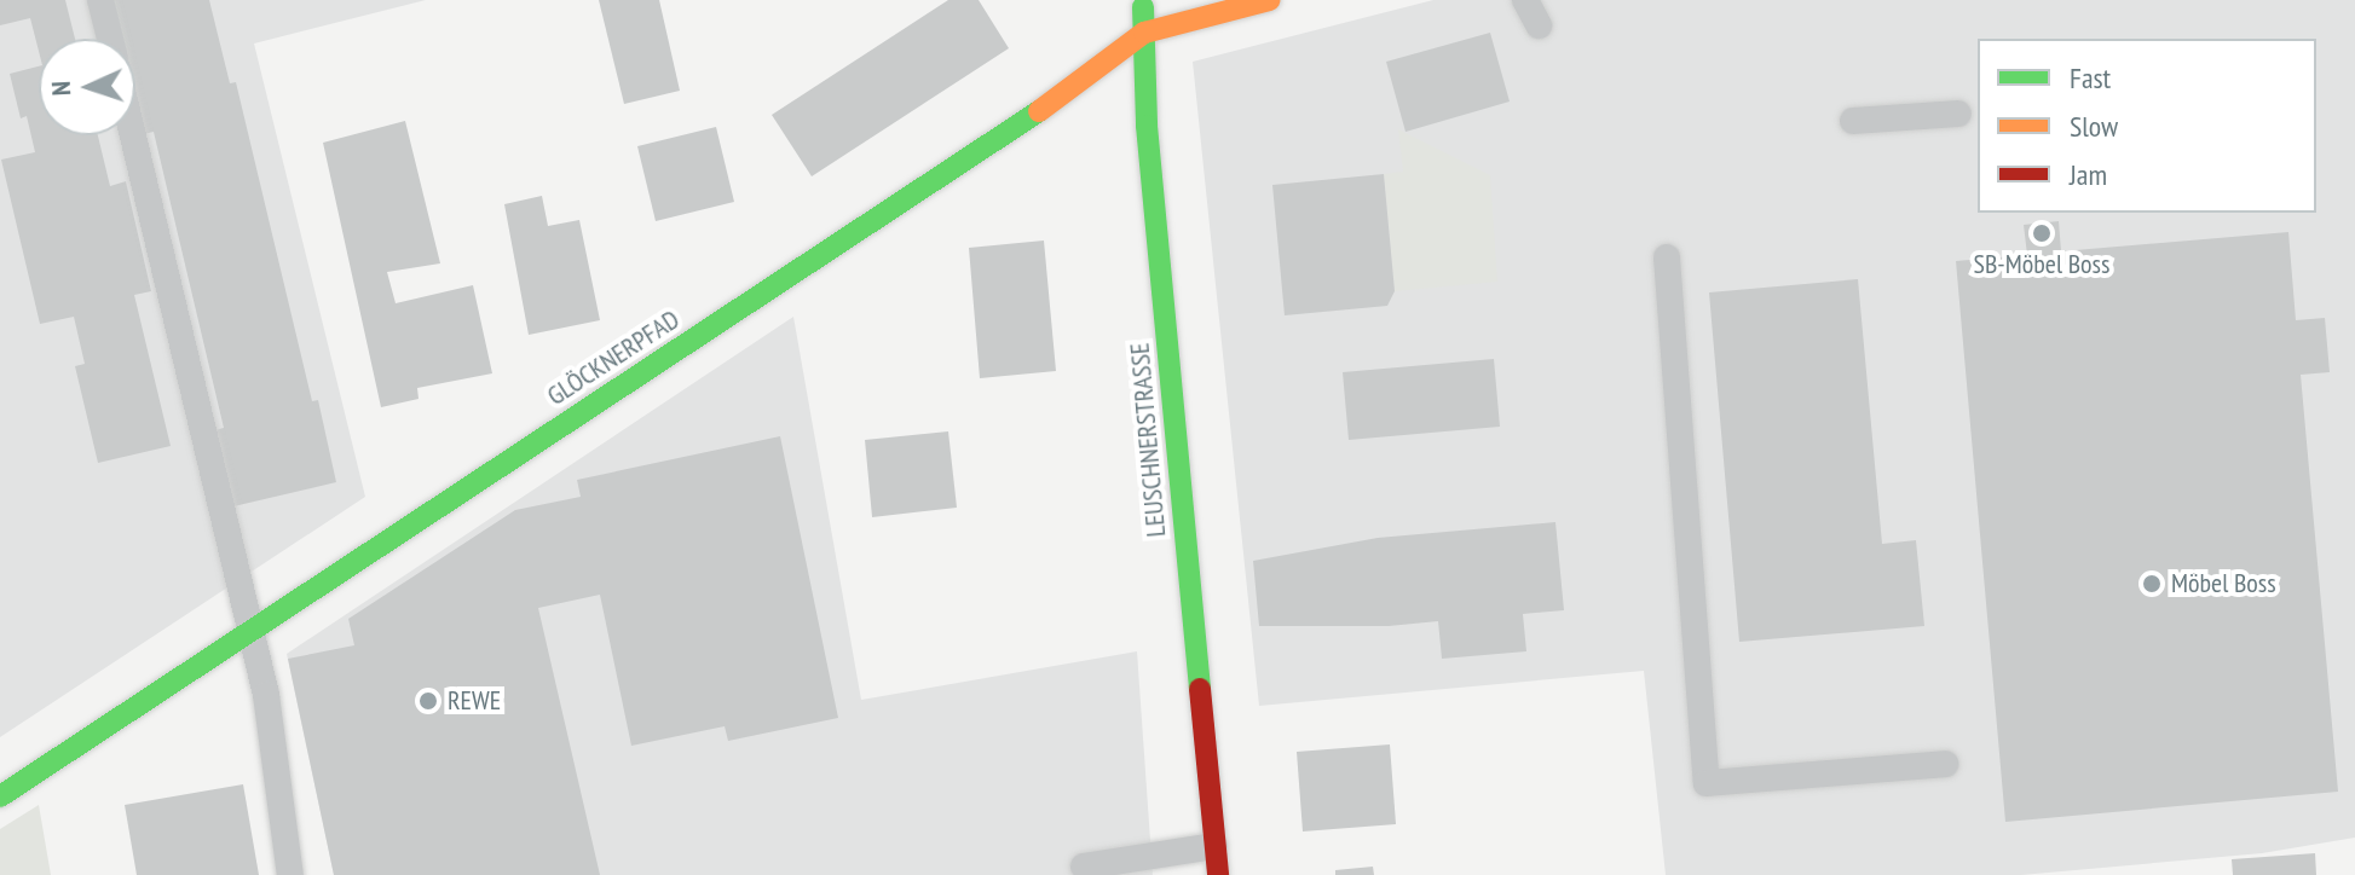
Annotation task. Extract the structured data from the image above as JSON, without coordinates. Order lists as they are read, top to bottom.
{
  "streets": {
    "street": ["GLÖCKNERPFAD", "LEUSCHNERSTRASSE"]
  },
  "crossings": [
    ["GLÖCKNERPFAD", "LEUSCHNERSTRASSE"]
  ],
  "places": ["SB-Möbel Boss", "Möbel Boss", "REWE"],
  "legend": ["Fast", "Slow", "Jam"],
  "north": "left"
}
